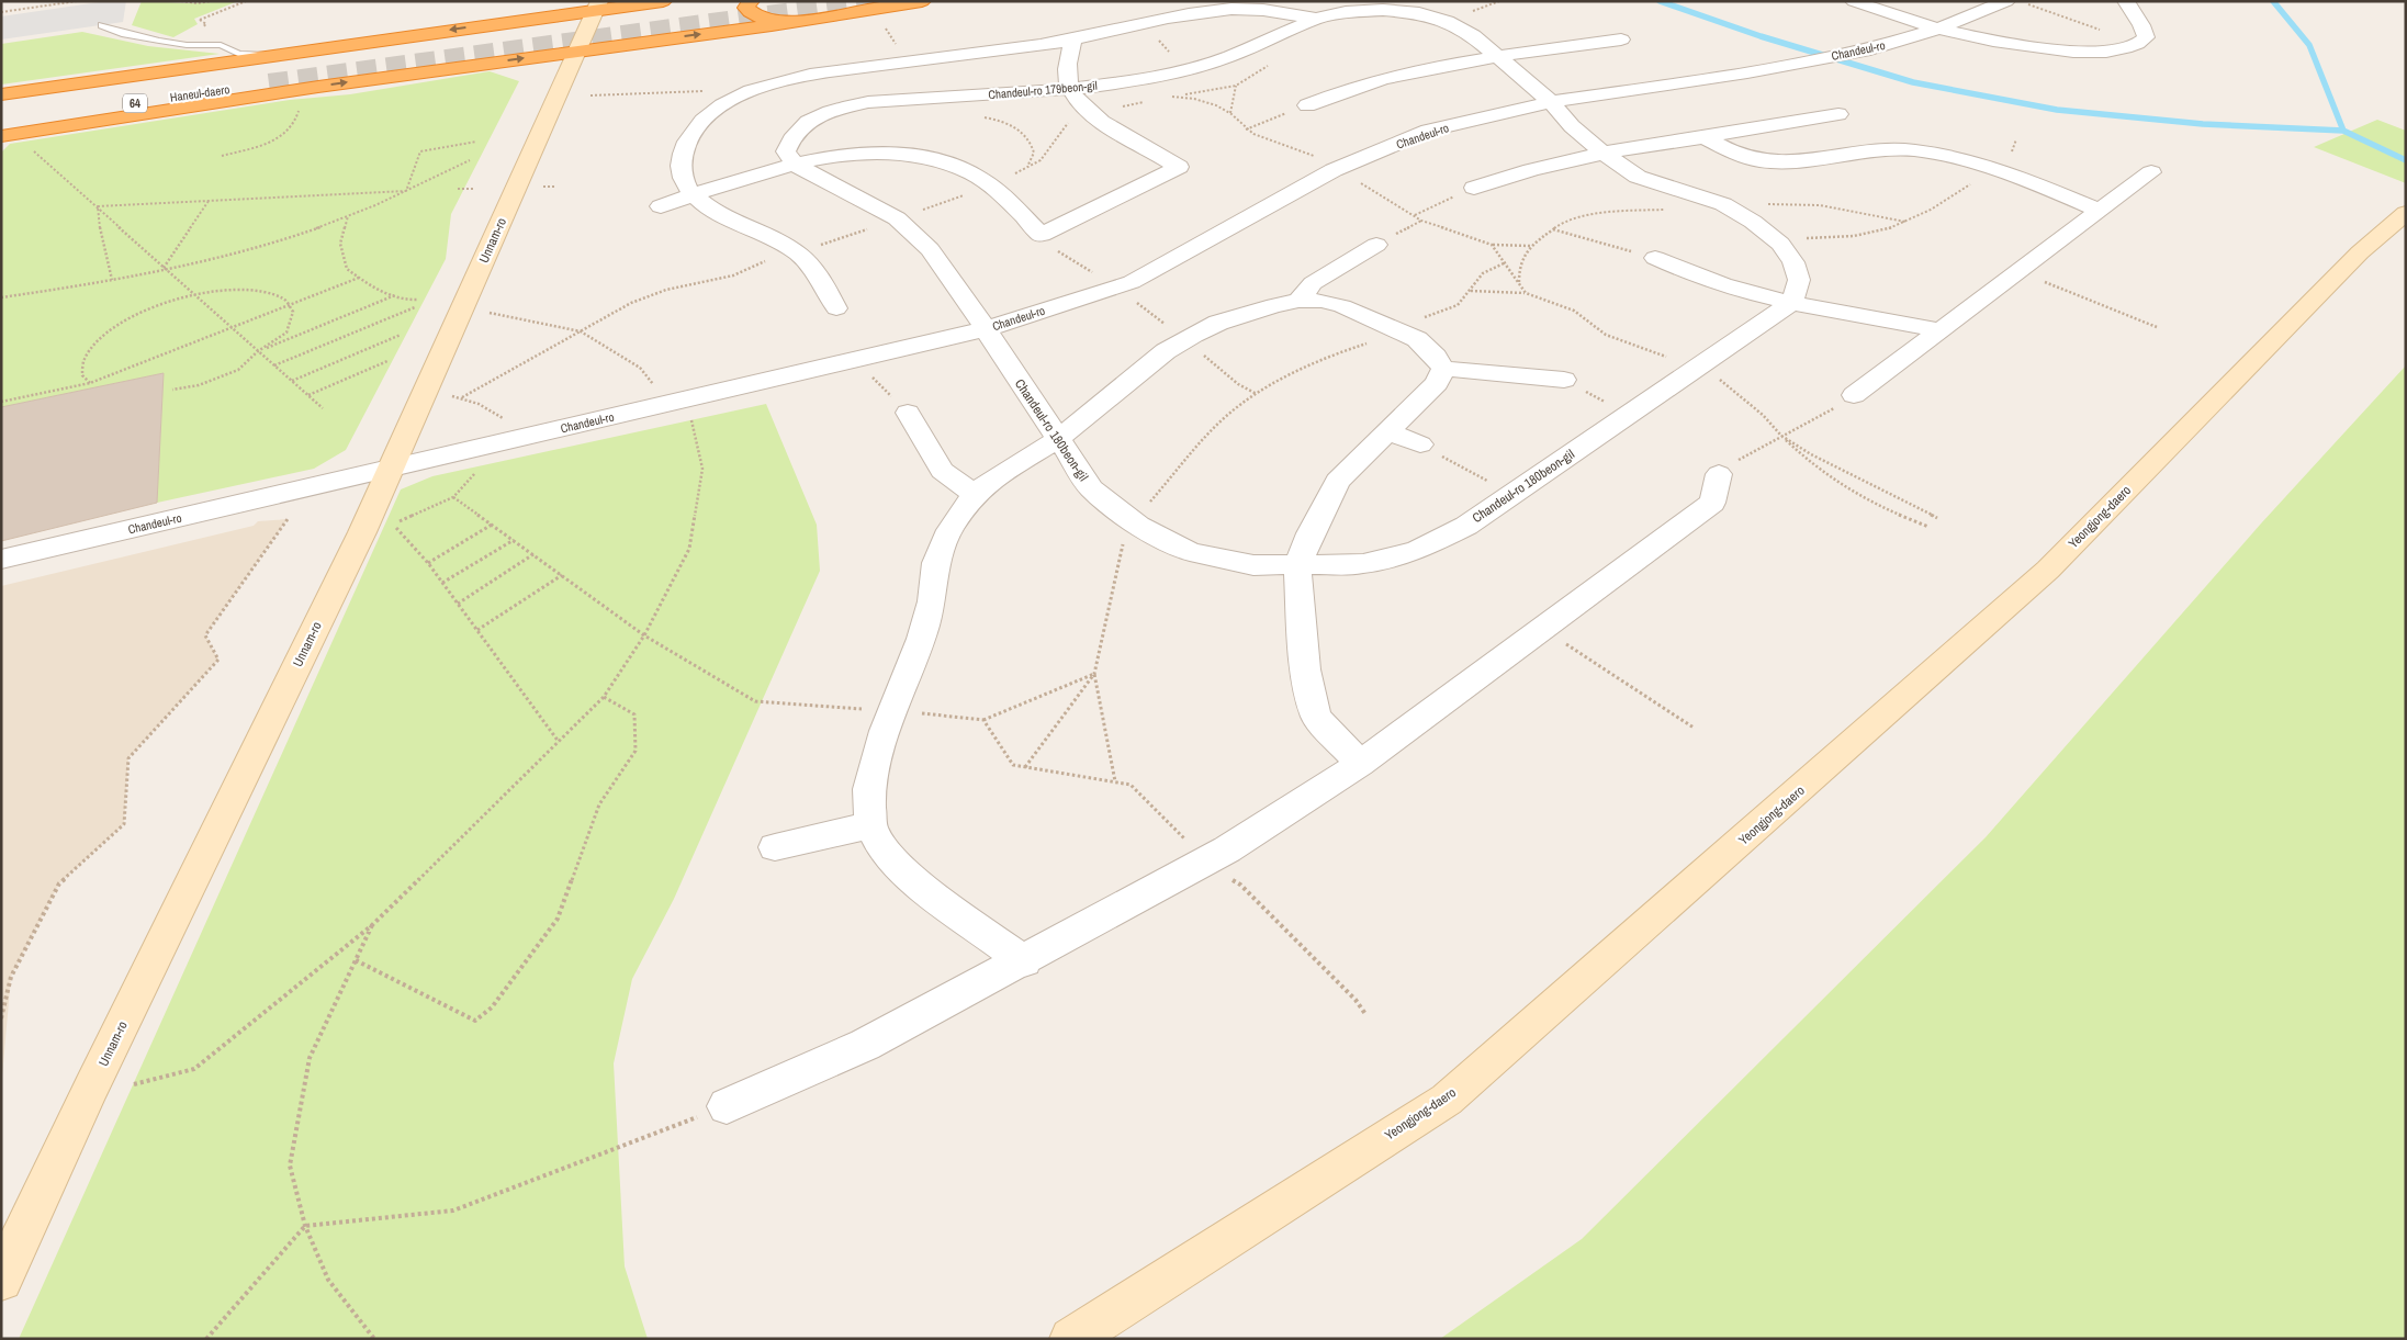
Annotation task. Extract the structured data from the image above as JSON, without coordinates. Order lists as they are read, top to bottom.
{
  "streets": {
    "highway": ["Haneul-daero", "64"],
    "street": [
      "Chandeul-ro",
      "Chandeul-ro 179beon-gil",
      "Unnam-ro",
      "Chandeul-ro 180beon-gil",
      "Yeongjong-daero"
    ]
  },
  "crossings": [
    ["Chandeul-ro", "Chandeul-ro 179beon-gil"],
    ["Chandeul-ro", "Unnam-ro"],
    ["Chandeul-ro", "Chandeul-ro 180beon-gil"]
  ]
}
